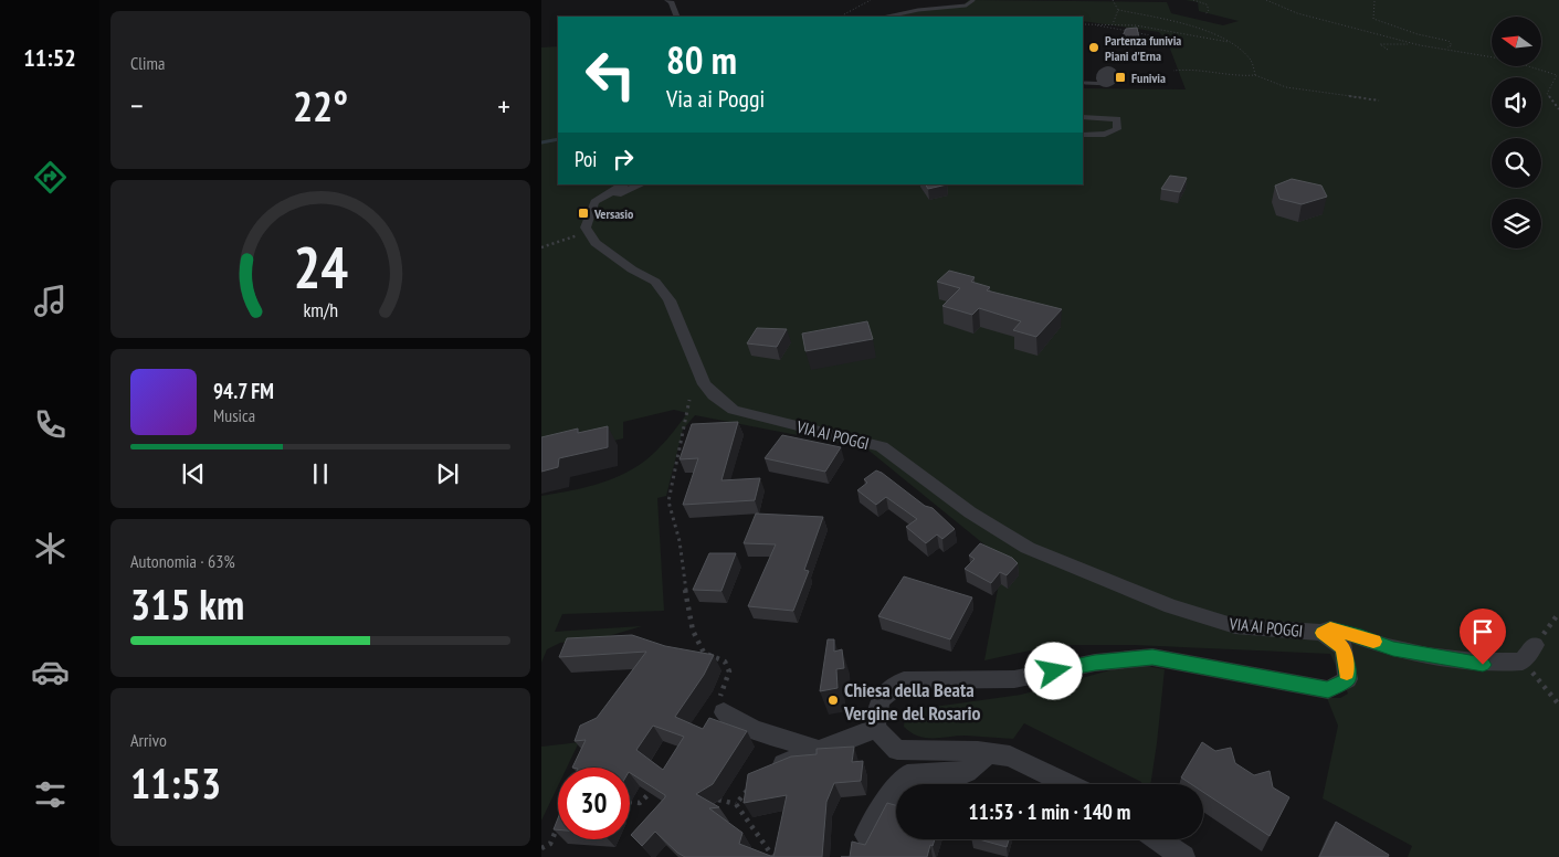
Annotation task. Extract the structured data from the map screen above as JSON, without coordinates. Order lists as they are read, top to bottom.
{
  "streets": {
    "street": ["VIA AI POGGI"]
  },
  "places": {
    "other": ["Partenza funivia Piani d'Erna", "Chiesa della Beata Vergine del Rosario"],
    "transit": ["Funivia", "Versasio"]
  },
  "north": "left",
  "page": {
    "tabs": "11:52",
    "tile": [
      "Clima",
      ["Autonomia · 63%", "315 km"],
      ["Arrivo", "11:53"]
    ],
    "turn": ["80 m", "Via ai Poggi"],
    "heat": ["−", "22°", "+"],
    "then": "Poi",
    "song": ["94.7 FM", "Musica"],
    "limit": "30",
    "trip": "11:53 · 1 min · 140 m",
    "gauge": ["24", "km/h"]
  }
}
